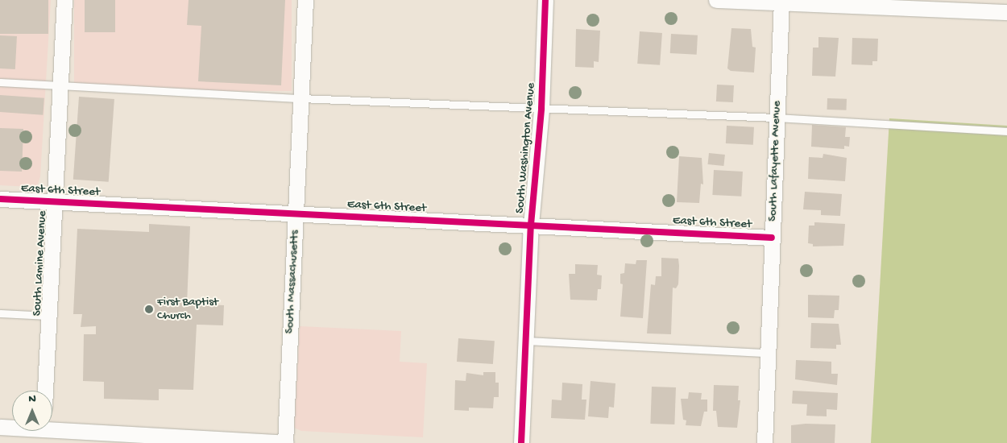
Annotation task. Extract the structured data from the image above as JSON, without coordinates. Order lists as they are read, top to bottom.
{
  "streets": {
    "street": [
      "South Washington Avenue",
      "South Lafayette Avenue",
      "East 6th Street",
      "South Lamine Avenue",
      "South Massachusetts"
    ]
  },
  "crossings": [
    ["South Washington Avenue", "East 6th Street"],
    ["South Lafayette Avenue", "East 6th Street"],
    ["East 6th Street", "South Lamine Avenue"],
    ["East 6th Street", "South Massachusetts"]
  ],
  "places": ["First Baptist Church"],
  "north": "top"
}
